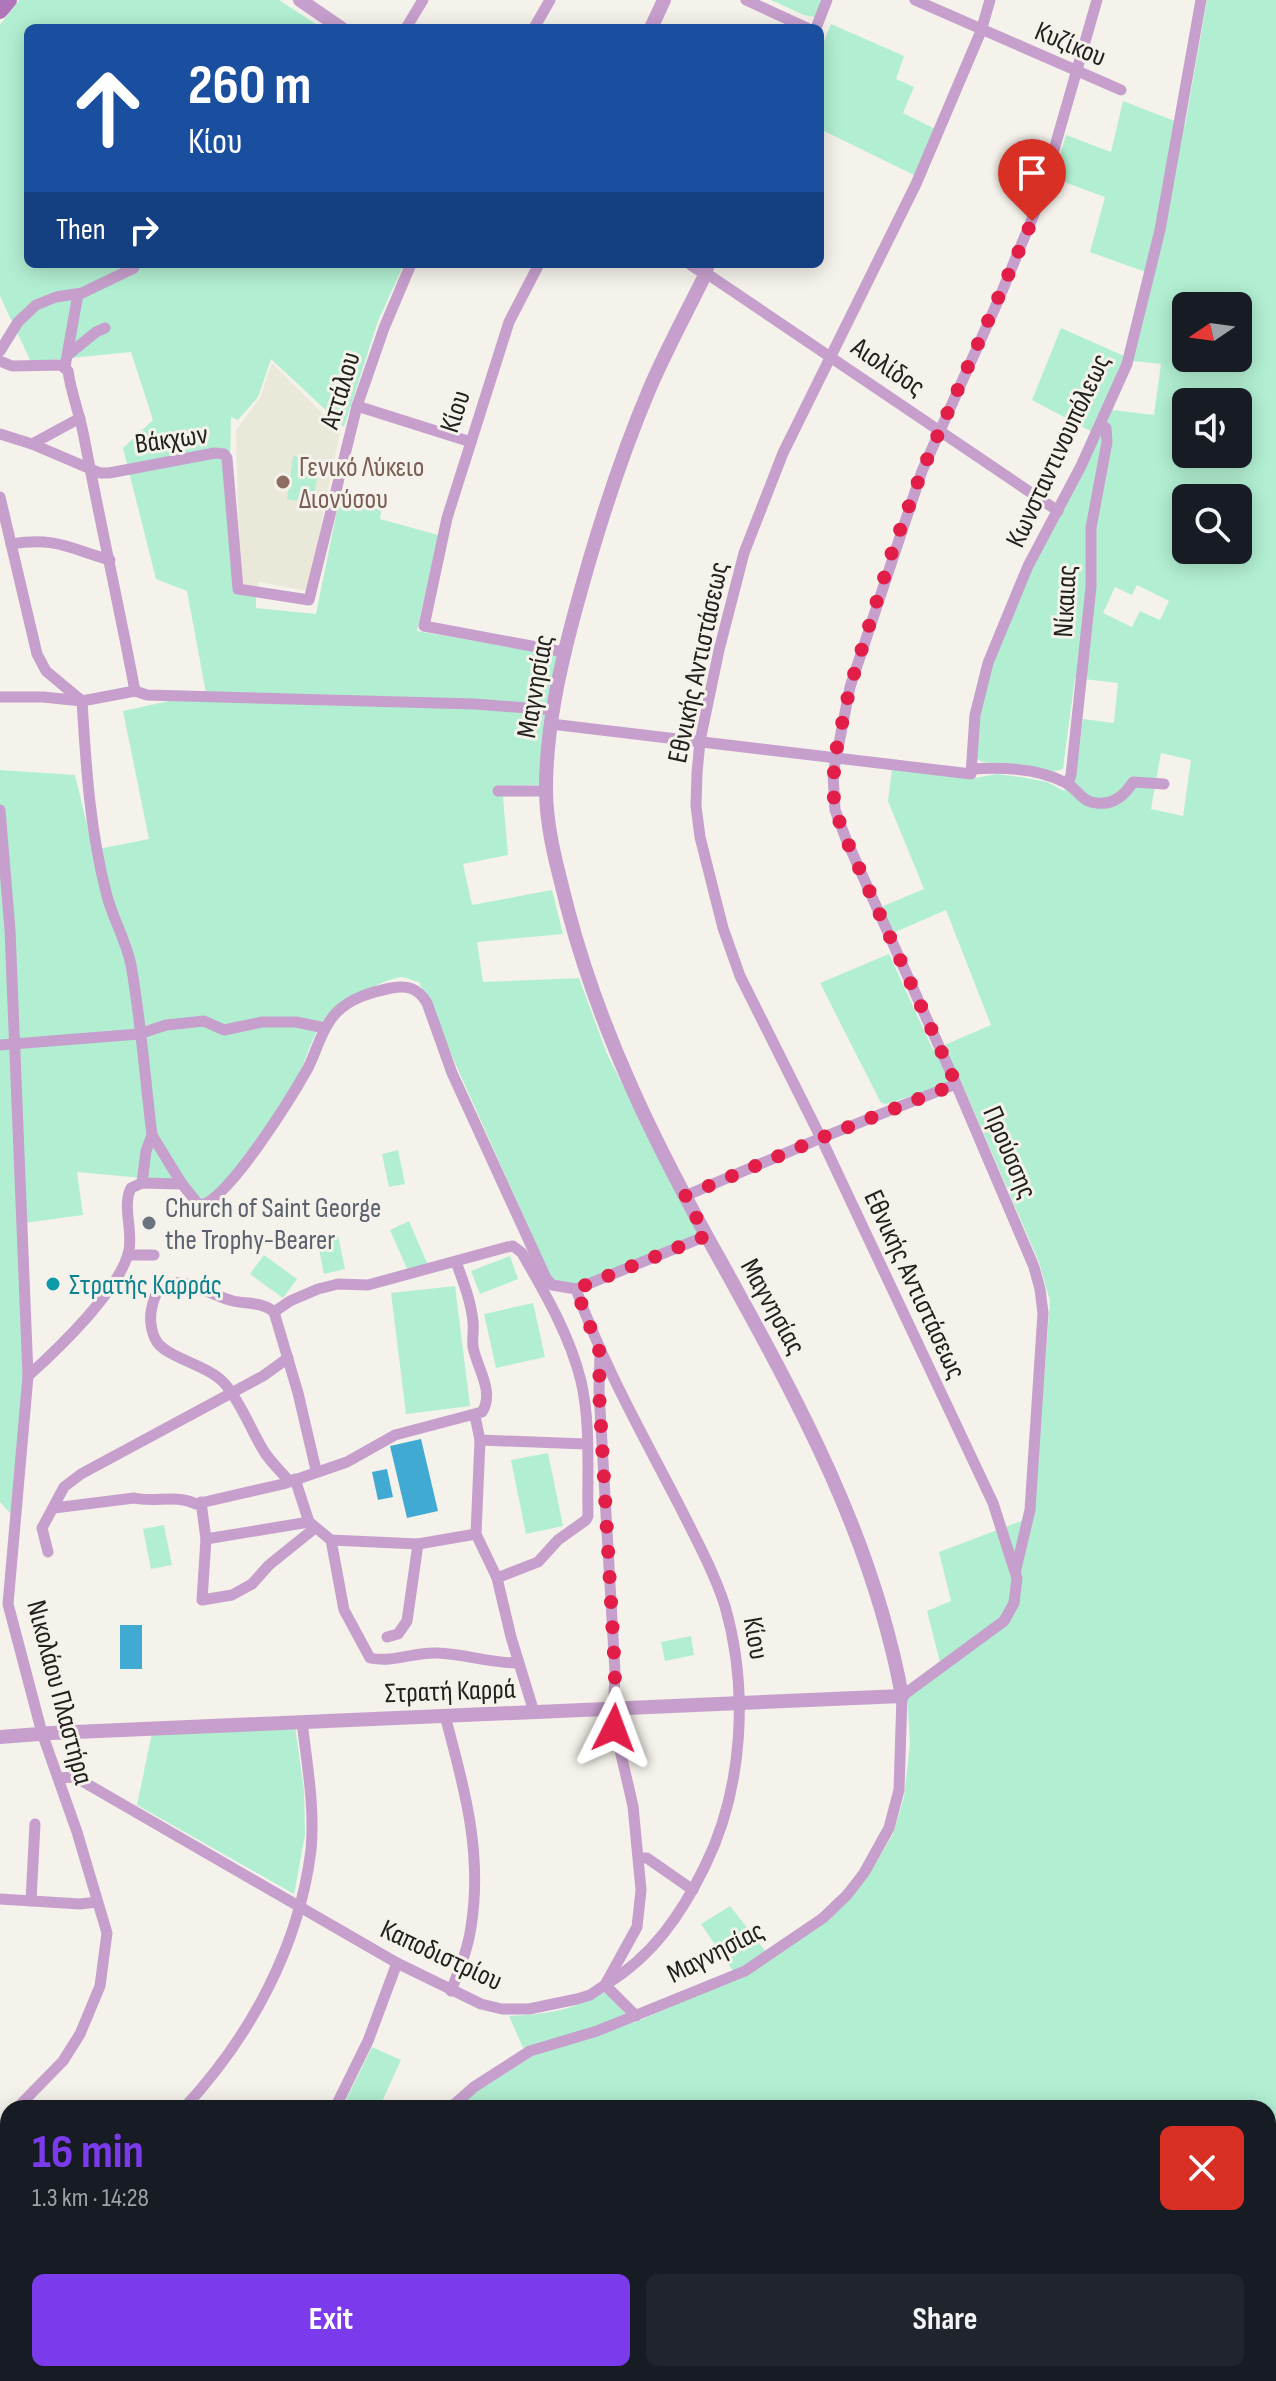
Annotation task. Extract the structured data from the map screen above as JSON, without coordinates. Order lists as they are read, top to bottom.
{
  "streets": {
    "street": [
      "Κυζίκου",
      "Αιολίδος",
      "Αττάλου",
      "Κίου",
      "Βάκχων",
      "Κωνσταντινουπόλεως",
      "Νίκαιας",
      "Εθνικής Αντιστάσεως",
      "Μαγνησίας",
      "Προύσσης",
      "Στρατή Καρρά",
      "Νικολάου Πλαστήρα",
      "Καποδιστρίου"
    ]
  },
  "crossings": [
    ["Κυζίκου", "Εθνικής Αντιστάσεως"],
    ["Κυζίκου", "Προύσσης"],
    ["Αιολίδος", "Κωνσταντινουπόλεως"],
    ["Αιολίδος", "Εθνικής Αντιστάσεως"],
    ["Αιολίδος", "Μαγνησίας"],
    ["Αιολίδος", "Προύσσης"],
    ["Αττάλου", "Βάκχων"],
    ["Κίου", "Μαγνησίας"],
    ["Κίου", "Στρατή Καρρά"],
    ["Κίου", "Καποδιστρίου"],
    ["Κωνσταντινουπόλεως", "Νίκαιας"],
    ["Εθνικής Αντιστάσεως", "Μαγνησίας"],
    ["Εθνικής Αντιστάσεως", "Προύσσης"],
    ["Εθνικής Αντιστάσεως", "Στρατή Καρρά"],
    ["Μαγνησίας", "Στρατή Καρρά"],
    ["Στρατή Καρρά", "Νικολάου Πλαστήρα"],
    ["Νικολάου Πλαστήρα", "Καποδιστρίου"]
  ],
  "places": ["Γενικό Λύκειο Διονύσου", "Church of Saint George the Trophy-Bearer", "Στρατής Καρράς"],
  "north": "left",
  "page": {
    "turn": ["260 m", "Κίου"],
    "then": "Then",
    "heading": ["16 min", "1.3 km · 14:28"],
    "buttons": ["Exit", "Share"]
  }
}
